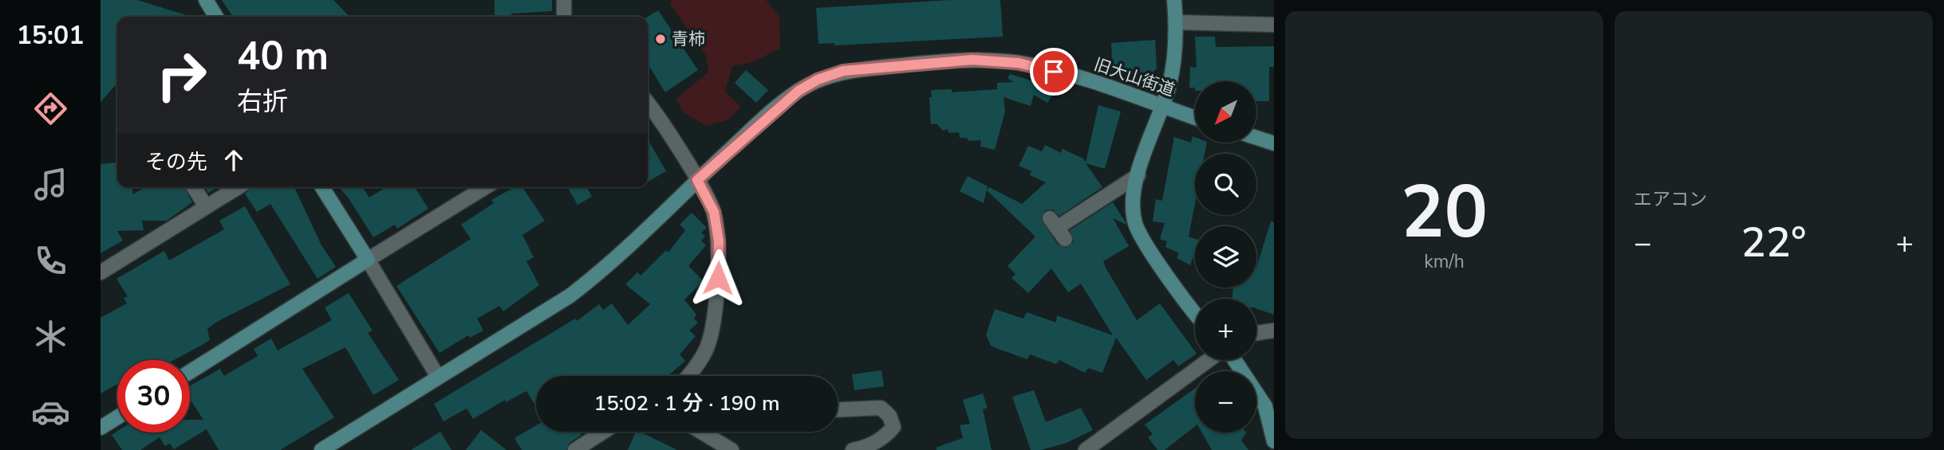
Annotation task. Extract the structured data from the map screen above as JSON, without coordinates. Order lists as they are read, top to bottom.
{
  "streets": {
    "street": ["旧大山街道"]
  },
  "places": ["青柿"],
  "north": "bottom left",
  "page": {
    "tabs": "15:01",
    "tile": [
      ["20", "km/h"],
      "エアコン"
    ],
    "turn": ["40 m", "右折"],
    "map_buttons": ["+", "−"],
    "then": "その先",
    "heat": ["−", "22°", "+"],
    "limit": "30",
    "trip": "15:02 · 1 分 · 190 m"
  }
}
